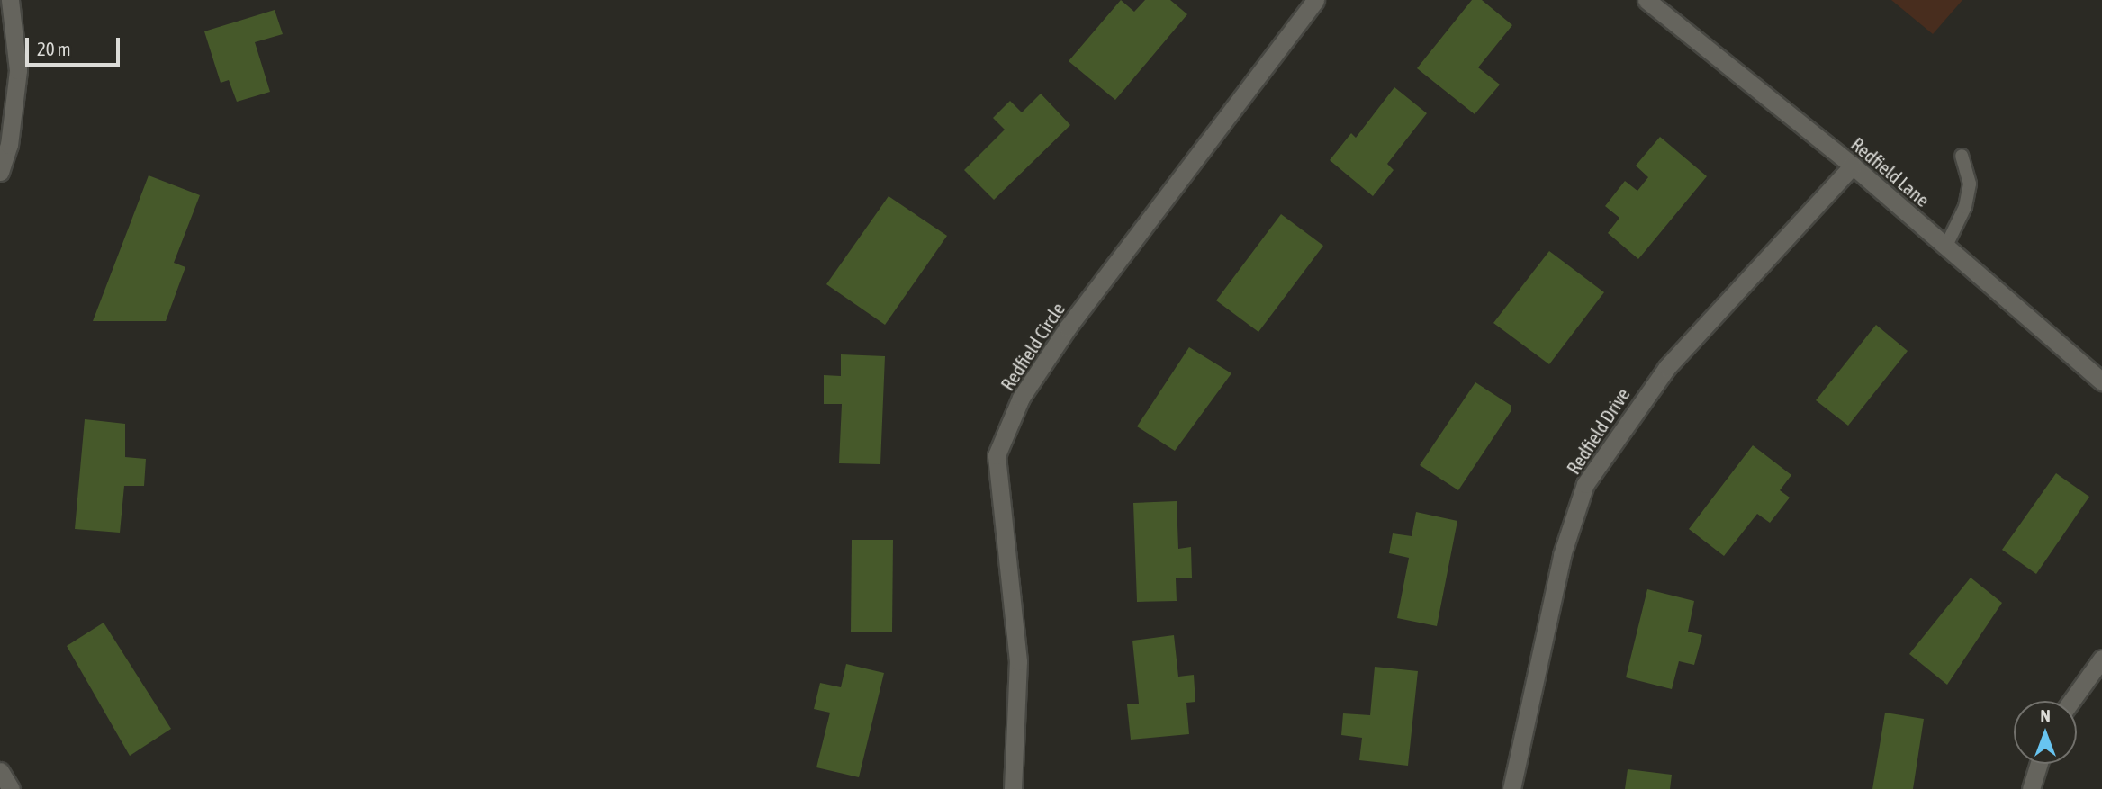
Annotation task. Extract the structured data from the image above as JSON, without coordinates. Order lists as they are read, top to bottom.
{
  "streets": {
    "street": ["Redfield Lane", "Redfield Circle", "Redfield Drive"]
  },
  "crossings": [
    ["Redfield Lane", "Redfield Drive"]
  ],
  "scale_bar": "20 m",
  "north": "top"
}
